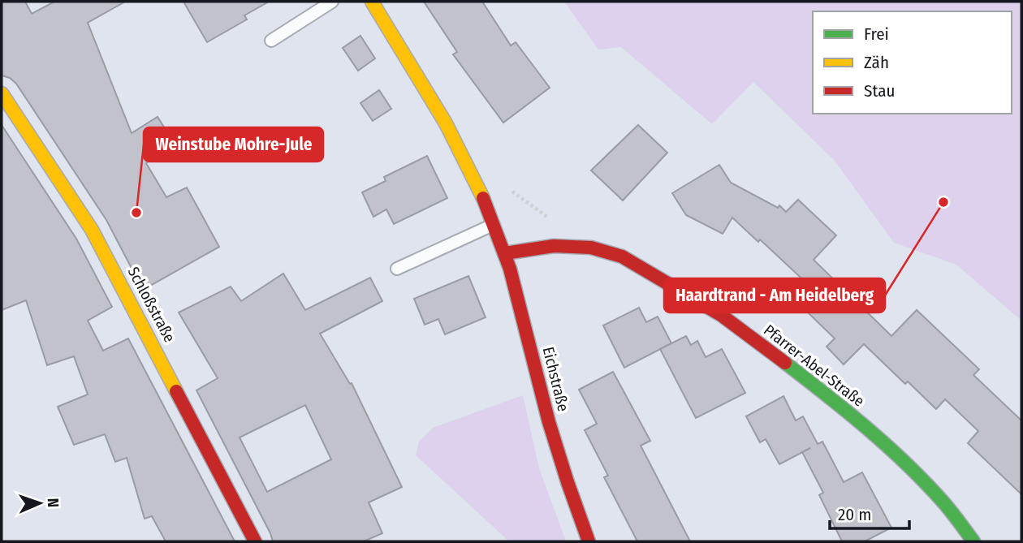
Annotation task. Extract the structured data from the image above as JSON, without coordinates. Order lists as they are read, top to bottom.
{
  "streets": {
    "street": ["Schloßstraße", "Pfarrer-Abel-Straße", "Eichstraße"]
  },
  "crossings": [
    ["Pfarrer-Abel-Straße", "Eichstraße"]
  ],
  "places": ["Haardtrand - Am Heidelberg", "Weinstube Mohre-Jule"],
  "legend": ["Frei", "Zäh", "Stau"],
  "scale_bar": "20 m",
  "north": "right"
}
